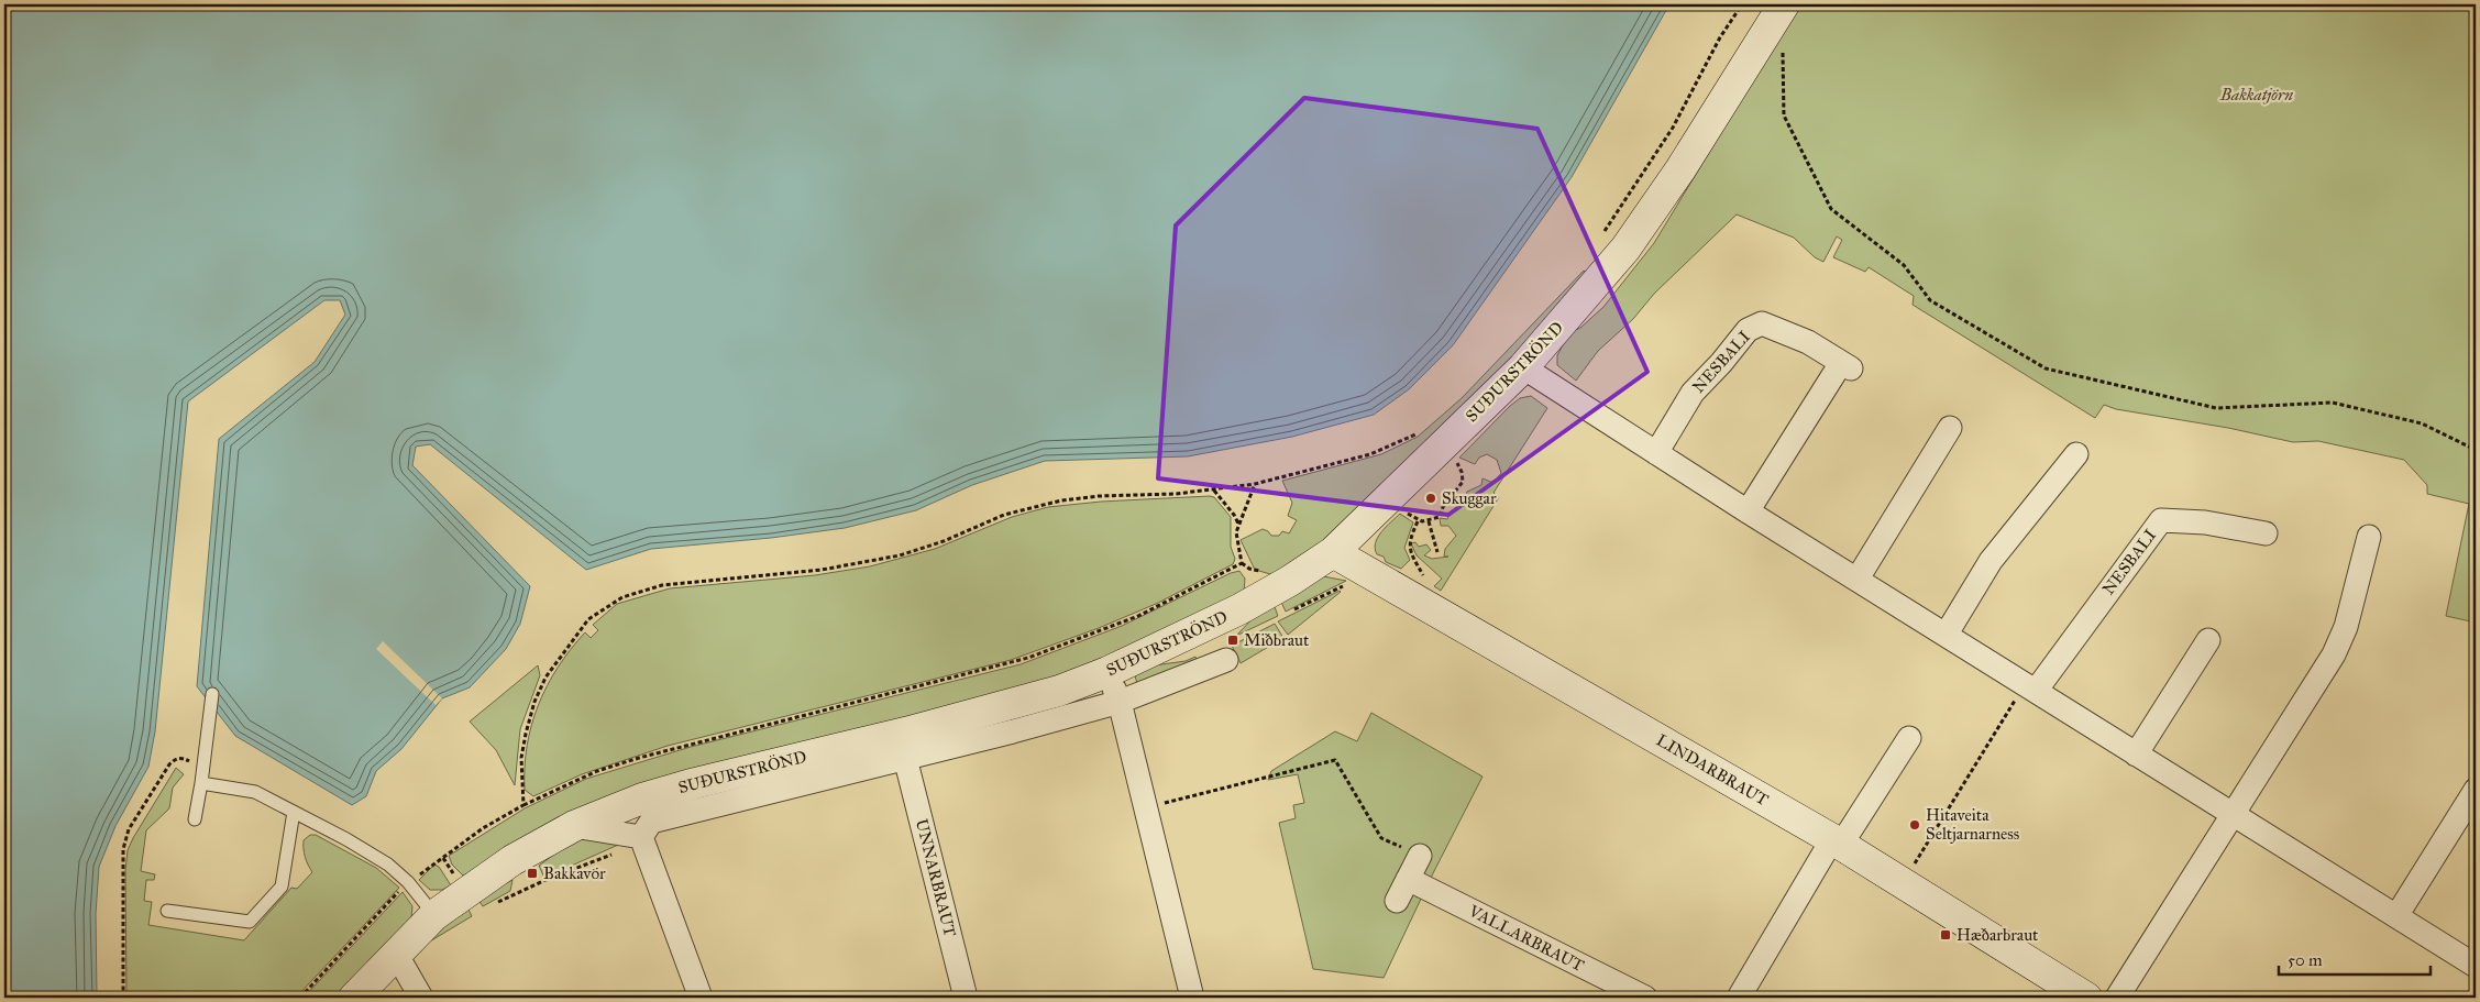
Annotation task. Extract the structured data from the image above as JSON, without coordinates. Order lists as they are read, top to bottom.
{
  "streets": {
    "street": [
      "NESBALI",
      "SUÐURSTRÖND",
      "LINDARBRAUT",
      "UNNARBRAUT",
      "VALLARBRAUT"
    ]
  },
  "crossings": [
    ["SUÐURSTRÖND", "LINDARBRAUT"]
  ],
  "parks": ["Bakkatjörn"],
  "places": {
    "other": ["Skuggar", "Hitaveita Seltjarnarness"],
    "transit": ["Miðbraut", "Bakkavör", "Hæðarbraut"]
  },
  "scale_bar": "50 m"
}
